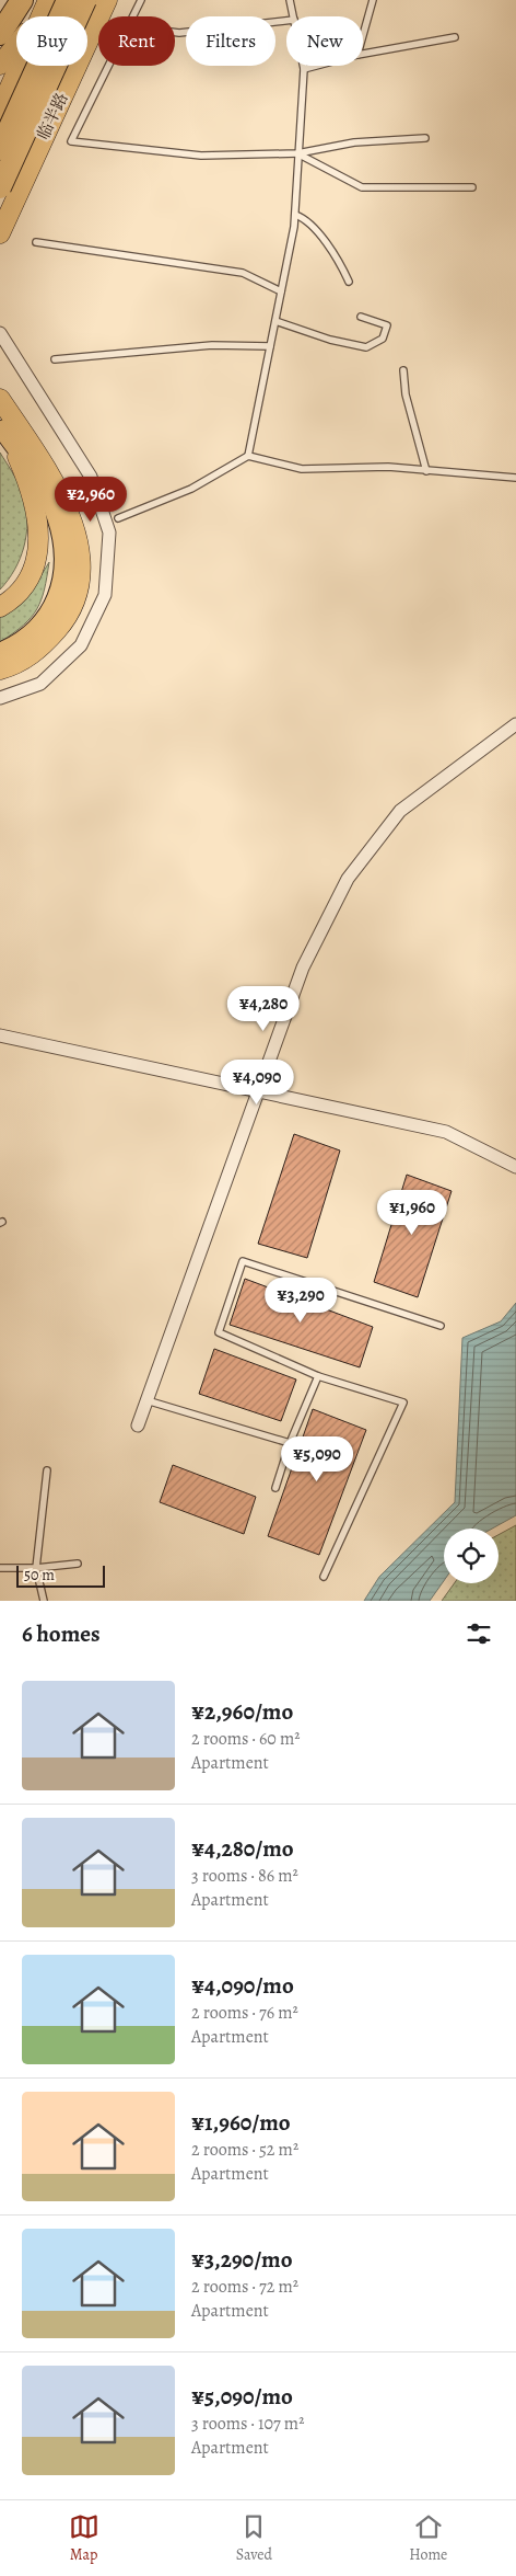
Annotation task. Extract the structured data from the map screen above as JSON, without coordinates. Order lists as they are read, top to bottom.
{
  "streets": {
    "main road": ["临半路"]
  },
  "scale_bar": "50 m",
  "page": {
    "chip": [
      "Buy",
      "Rent",
      "Filters",
      "New"
    ],
    "price": [
      "¥2,960",
      "¥4,280",
      "¥4,090",
      "¥1,960",
      "¥3,290",
      "¥5,090"
    ],
    "scale": "50 m",
    "heading": "6 homes",
    "list": [
      {
        "name": "¥2,960/mo",
        "note": "2 rooms · 60 m² · Apartment"
      },
      {
        "name": "¥4,280/mo",
        "note": "3 rooms · 86 m² · Apartment"
      },
      {
        "name": "¥4,090/mo",
        "note": "2 rooms · 76 m² · Apartment"
      },
      {
        "name": "¥1,960/mo",
        "note": "2 rooms · 52 m² · Apartment"
      },
      {
        "name": "¥3,290/mo",
        "note": "2 rooms · 72 m² · Apartment"
      },
      {
        "name": "¥5,090/mo",
        "note": "3 rooms · 107 m² · Apartment"
      }
    ],
    "tabs": ["Map", "Saved", "Home"]
  }
}
